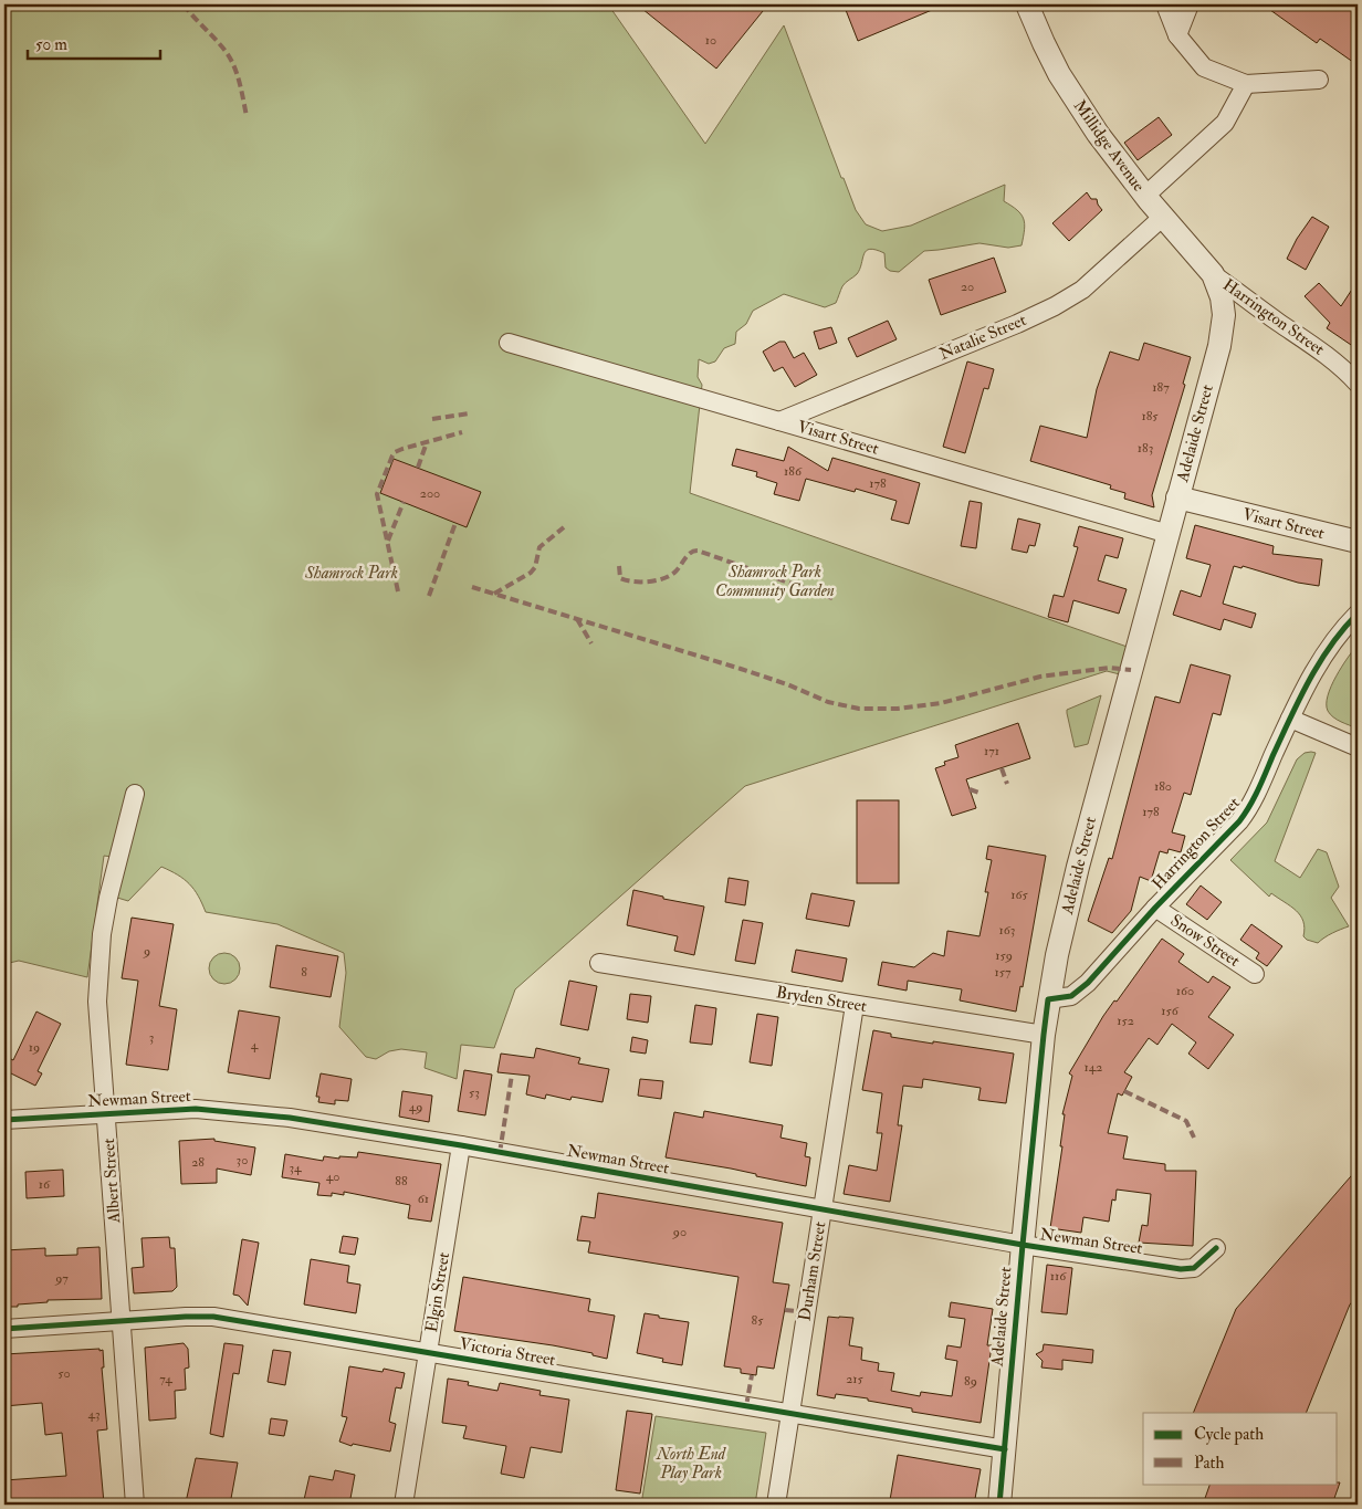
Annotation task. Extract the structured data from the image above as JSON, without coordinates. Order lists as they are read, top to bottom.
{
  "streets": {
    "street": [
      "Millidge Avenue",
      "Harrington Street",
      "Natalie Street",
      "Adelaide Street",
      "Visart Street",
      "Snow Street",
      "Bryden Street",
      "Newman Street",
      "Albert Street",
      "Durham Street",
      "Elgin Street",
      "Victoria Street"
    ]
  },
  "crossings": [
    ["Millidge Avenue", "Harrington Street"],
    ["Millidge Avenue", "Natalie Street"],
    ["Millidge Avenue", "Adelaide Street"],
    ["Harrington Street", "Adelaide Street"],
    ["Harrington Street", "Snow Street"],
    ["Natalie Street", "Visart Street"],
    ["Adelaide Street", "Visart Street"],
    ["Adelaide Street", "Bryden Street"],
    ["Adelaide Street", "Newman Street"],
    ["Adelaide Street", "Victoria Street"],
    ["Bryden Street", "Durham Street"],
    ["Newman Street", "Albert Street"],
    ["Newman Street", "Durham Street"],
    ["Newman Street", "Elgin Street"],
    ["Albert Street", "Victoria Street"],
    ["Durham Street", "Victoria Street"],
    ["Elgin Street", "Victoria Street"]
  ],
  "parks": ["Shamrock Park Community Garden", "Shamrock Park", "North End Play Park"],
  "house_numbers": [
    "10",
    "20",
    "187",
    "185",
    "183",
    "186",
    "178",
    "200",
    "171",
    "180",
    "178",
    "165",
    "163",
    "9",
    "159",
    "8",
    "157",
    "160",
    "156",
    "152",
    "3",
    "4",
    "19",
    "142",
    "53",
    "49",
    "30",
    "28",
    "34",
    "40",
    "88",
    "16",
    "61",
    "90",
    "116",
    "97",
    "85",
    "50",
    "74",
    "215",
    "89",
    "43"
  ],
  "legend": ["Cycle path", "Path"],
  "scale_bar": "50 m"
}
